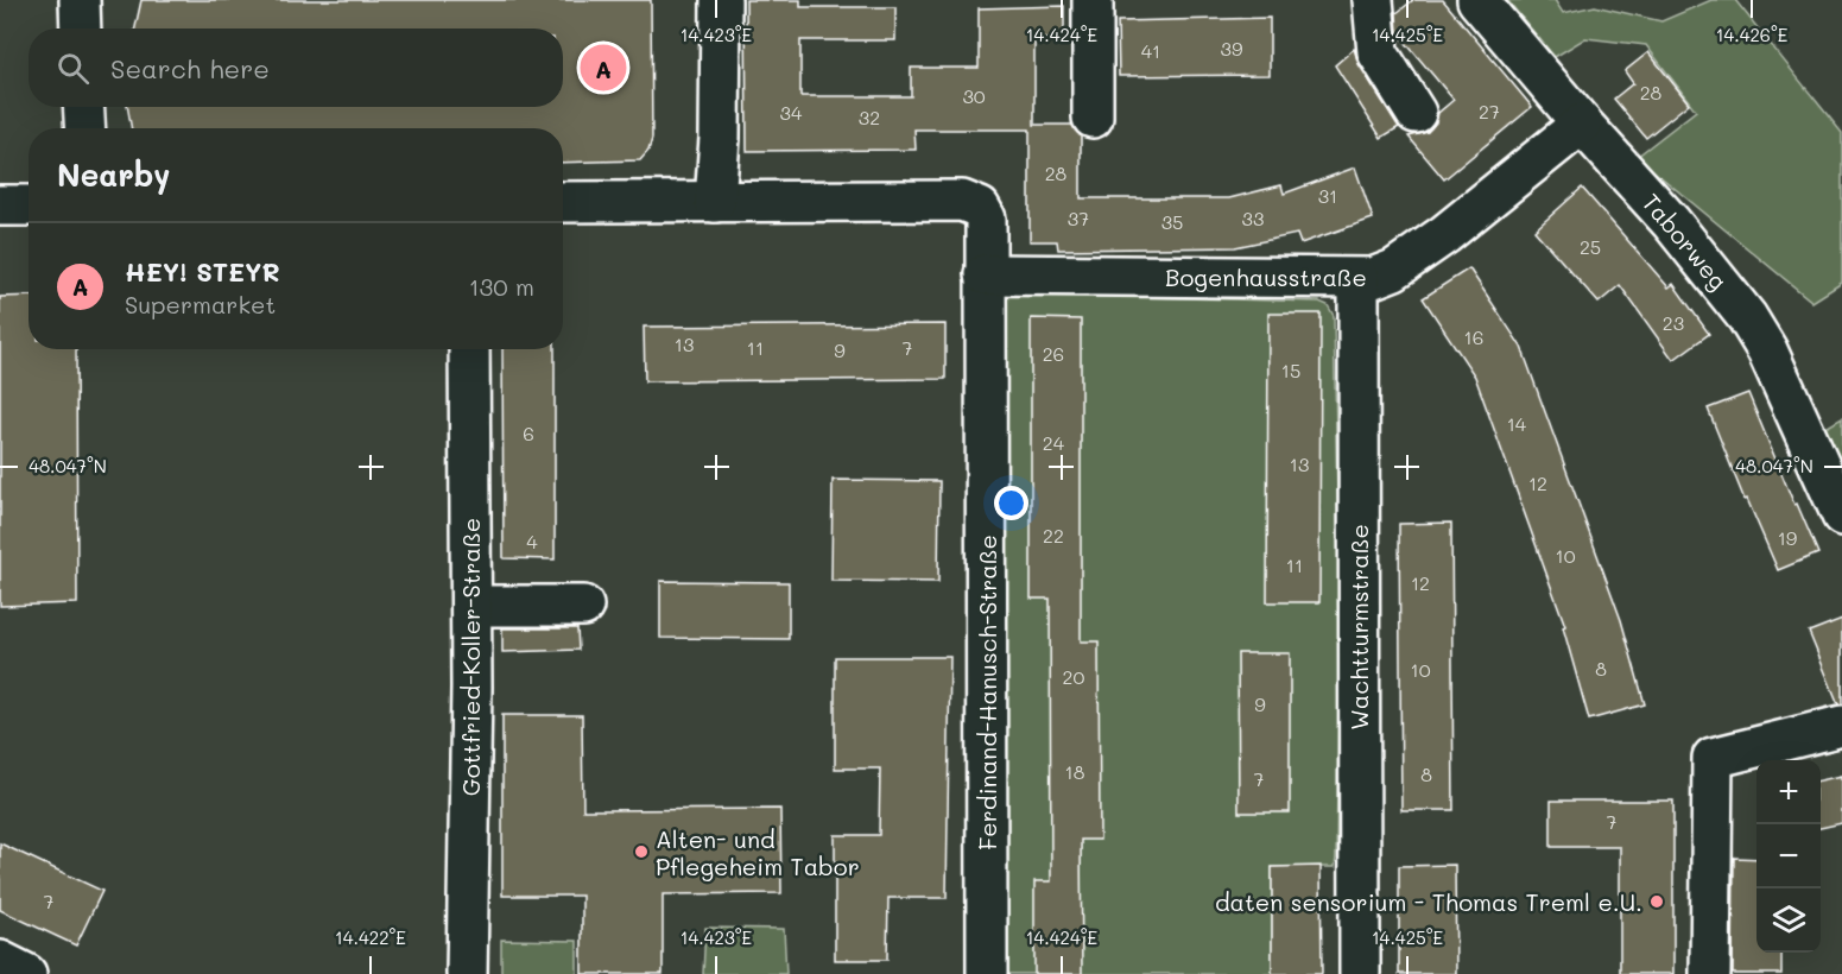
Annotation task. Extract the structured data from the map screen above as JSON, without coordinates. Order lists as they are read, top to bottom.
{
  "streets": {
    "street": [
      "Taborweg",
      "Bogenhausstraße",
      "Wachtturmstraße",
      "Gottfried-Koller-Straße",
      "Ferdinand-Hanusch-Straße"
    ]
  },
  "crossings": [
    ["Taborweg", "Bogenhausstraße"],
    ["Bogenhausstraße", "Wachtturmstraße"],
    ["Bogenhausstraße", "Ferdinand-Hanusch-Straße"]
  ],
  "places": ["Alten- und Pflegeheim Tabor", "daten sensorium - Thomas Treml e.U."],
  "house_numbers": [
    "39",
    "41",
    "28",
    "30",
    "27",
    "34",
    "32",
    "28",
    "31",
    "37",
    "33",
    "35",
    "25",
    "23",
    "16",
    "13",
    "11",
    "7",
    "9",
    "26",
    "15",
    "14",
    "6",
    "24",
    "13",
    "12",
    "22",
    "19",
    "4",
    "10",
    "11",
    "12",
    "8",
    "10",
    "20",
    "9",
    "18",
    "8",
    "7",
    "7",
    "7"
  ],
  "page": {
    "search": "Search here",
    "pins": "A",
    "heading": "Nearby",
    "list": [
      {
        "mark": "A",
        "name": "HEY! STEYR",
        "note": "Supermarket",
        "value": "130 m"
      }
    ],
    "map_buttons": ["+", "−"]
  },
  "coordinates": [
    "14.423°E",
    "14.424°E",
    "14.425°E",
    "14.426°E",
    "48.047°N",
    "14.422°E"
  ]
}
